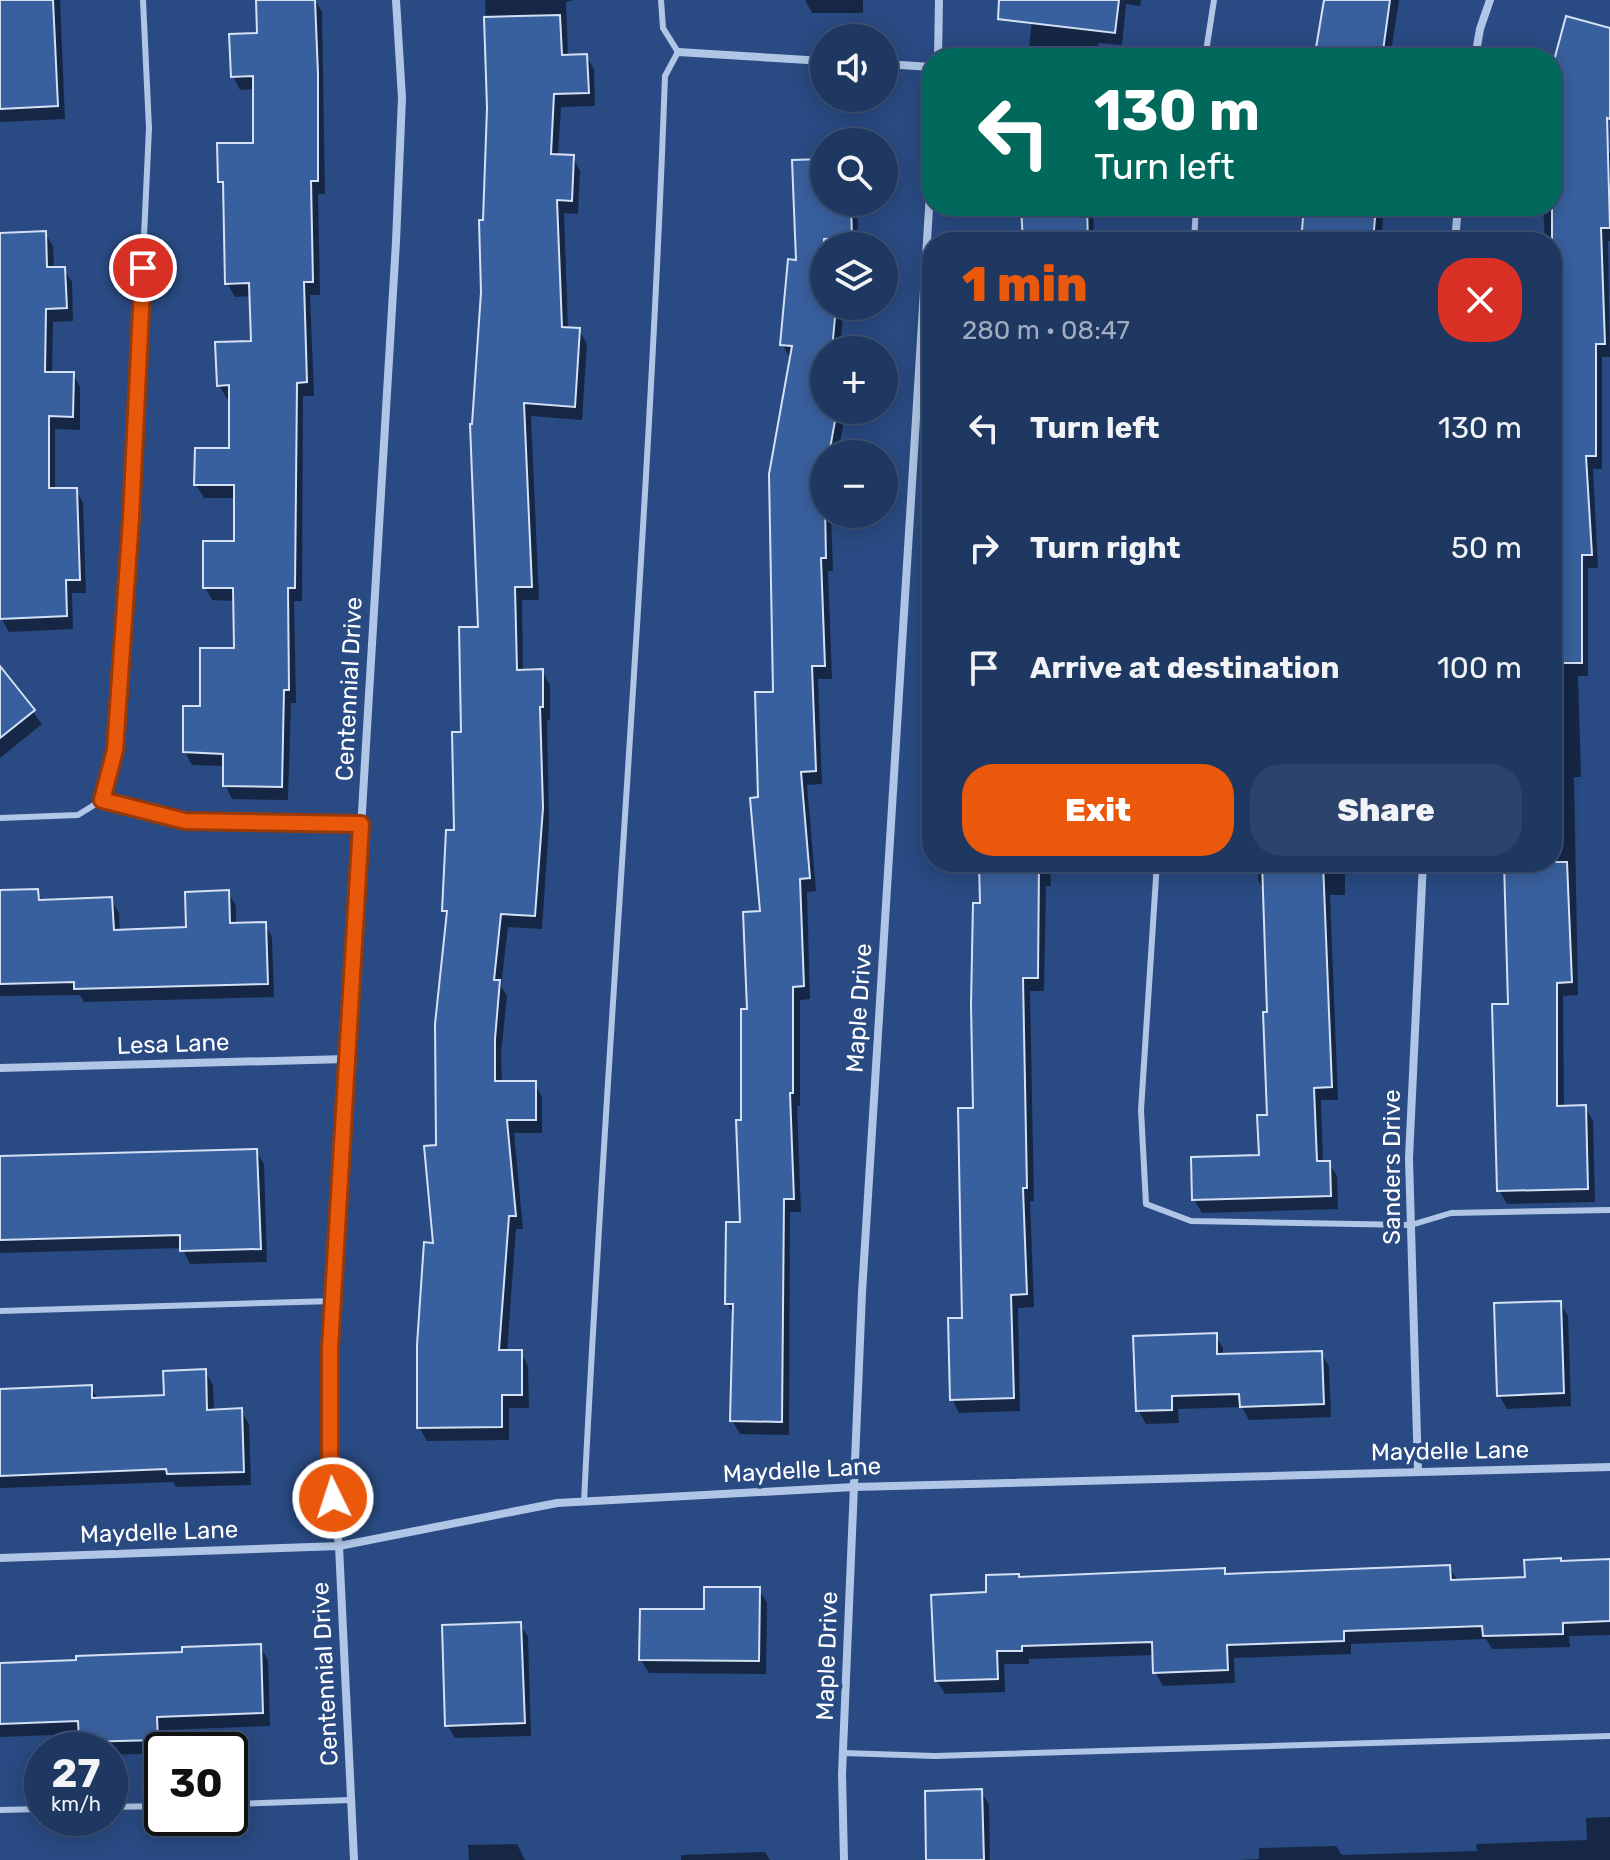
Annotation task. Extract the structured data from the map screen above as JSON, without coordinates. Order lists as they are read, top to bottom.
{
  "streets": {
    "street": [
      "Centennial Drive",
      "Maple Drive",
      "Lesa Lane",
      "Sanders Drive",
      "Maydelle Lane"
    ]
  },
  "crossings": [
    ["Centennial Drive", "Lesa Lane"],
    ["Centennial Drive", "Maydelle Lane"],
    ["Maple Drive", "Maydelle Lane"],
    ["Sanders Drive", "Maydelle Lane"]
  ],
  "page": {
    "map_buttons": ["+", "−"],
    "turn": ["130 m", "Turn left"],
    "heading": ["1 min", "280 m · 08:47"],
    "list": [
      {
        "name": "Turn left",
        "value": "130 m"
      },
      {
        "name": "Turn right",
        "value": "50 m"
      },
      {
        "name": "Arrive at destination",
        "value": "100 m"
      }
    ],
    "buttons": ["Exit", "Share"],
    "speed": "27 km/h",
    "limit": "30"
  }
}
